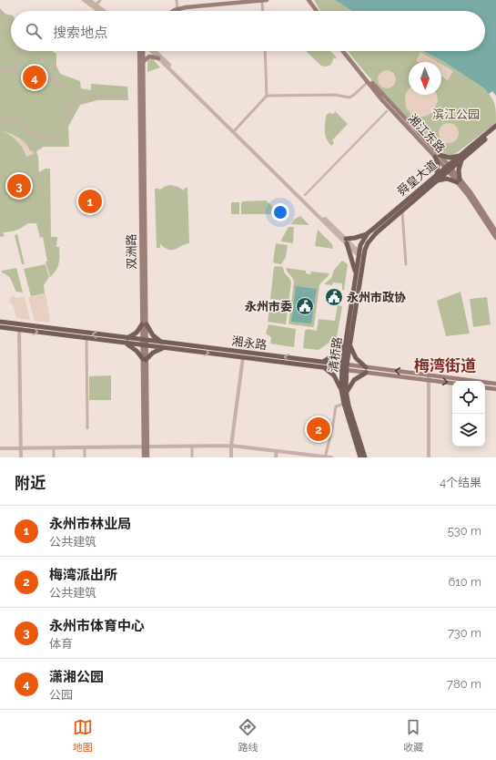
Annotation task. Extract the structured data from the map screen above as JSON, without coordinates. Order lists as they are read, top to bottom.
{
  "streets": {
    "main road": [
      "湘江东路",
      "舜皇大道",
      "双洲路",
      "湘永路",
      "清桥路"
    ]
  },
  "crossings": [
    ["湘江东路", "舜皇大道"],
    ["舜皇大道", "清桥路"],
    ["双洲路", "湘永路"],
    ["湘永路", "清桥路"]
  ],
  "districts": ["梅湾街道"],
  "parks": ["滨江公园"],
  "places": {
    "public building": ["永州市政协", "永州市委"]
  },
  "north": "bottom",
  "page": {
    "search": "搜索地点",
    "pins": [
      "4",
      "3",
      "1",
      "2"
    ],
    "heading": ["附近", "4个结果"],
    "list": [
      {
        "mark": "1",
        "name": "永州市林业局",
        "note": "公共建筑",
        "value": "530 m"
      },
      {
        "mark": "2",
        "name": "梅湾派出所",
        "note": "公共建筑",
        "value": "610 m"
      },
      {
        "mark": "3",
        "name": "永州市体育中心",
        "note": "体育",
        "value": "730 m"
      },
      {
        "mark": "4",
        "name": "潇湘公园",
        "note": "公园",
        "value": "780 m"
      }
    ],
    "nav": ["地图", "路线", "收藏"]
  }
}
